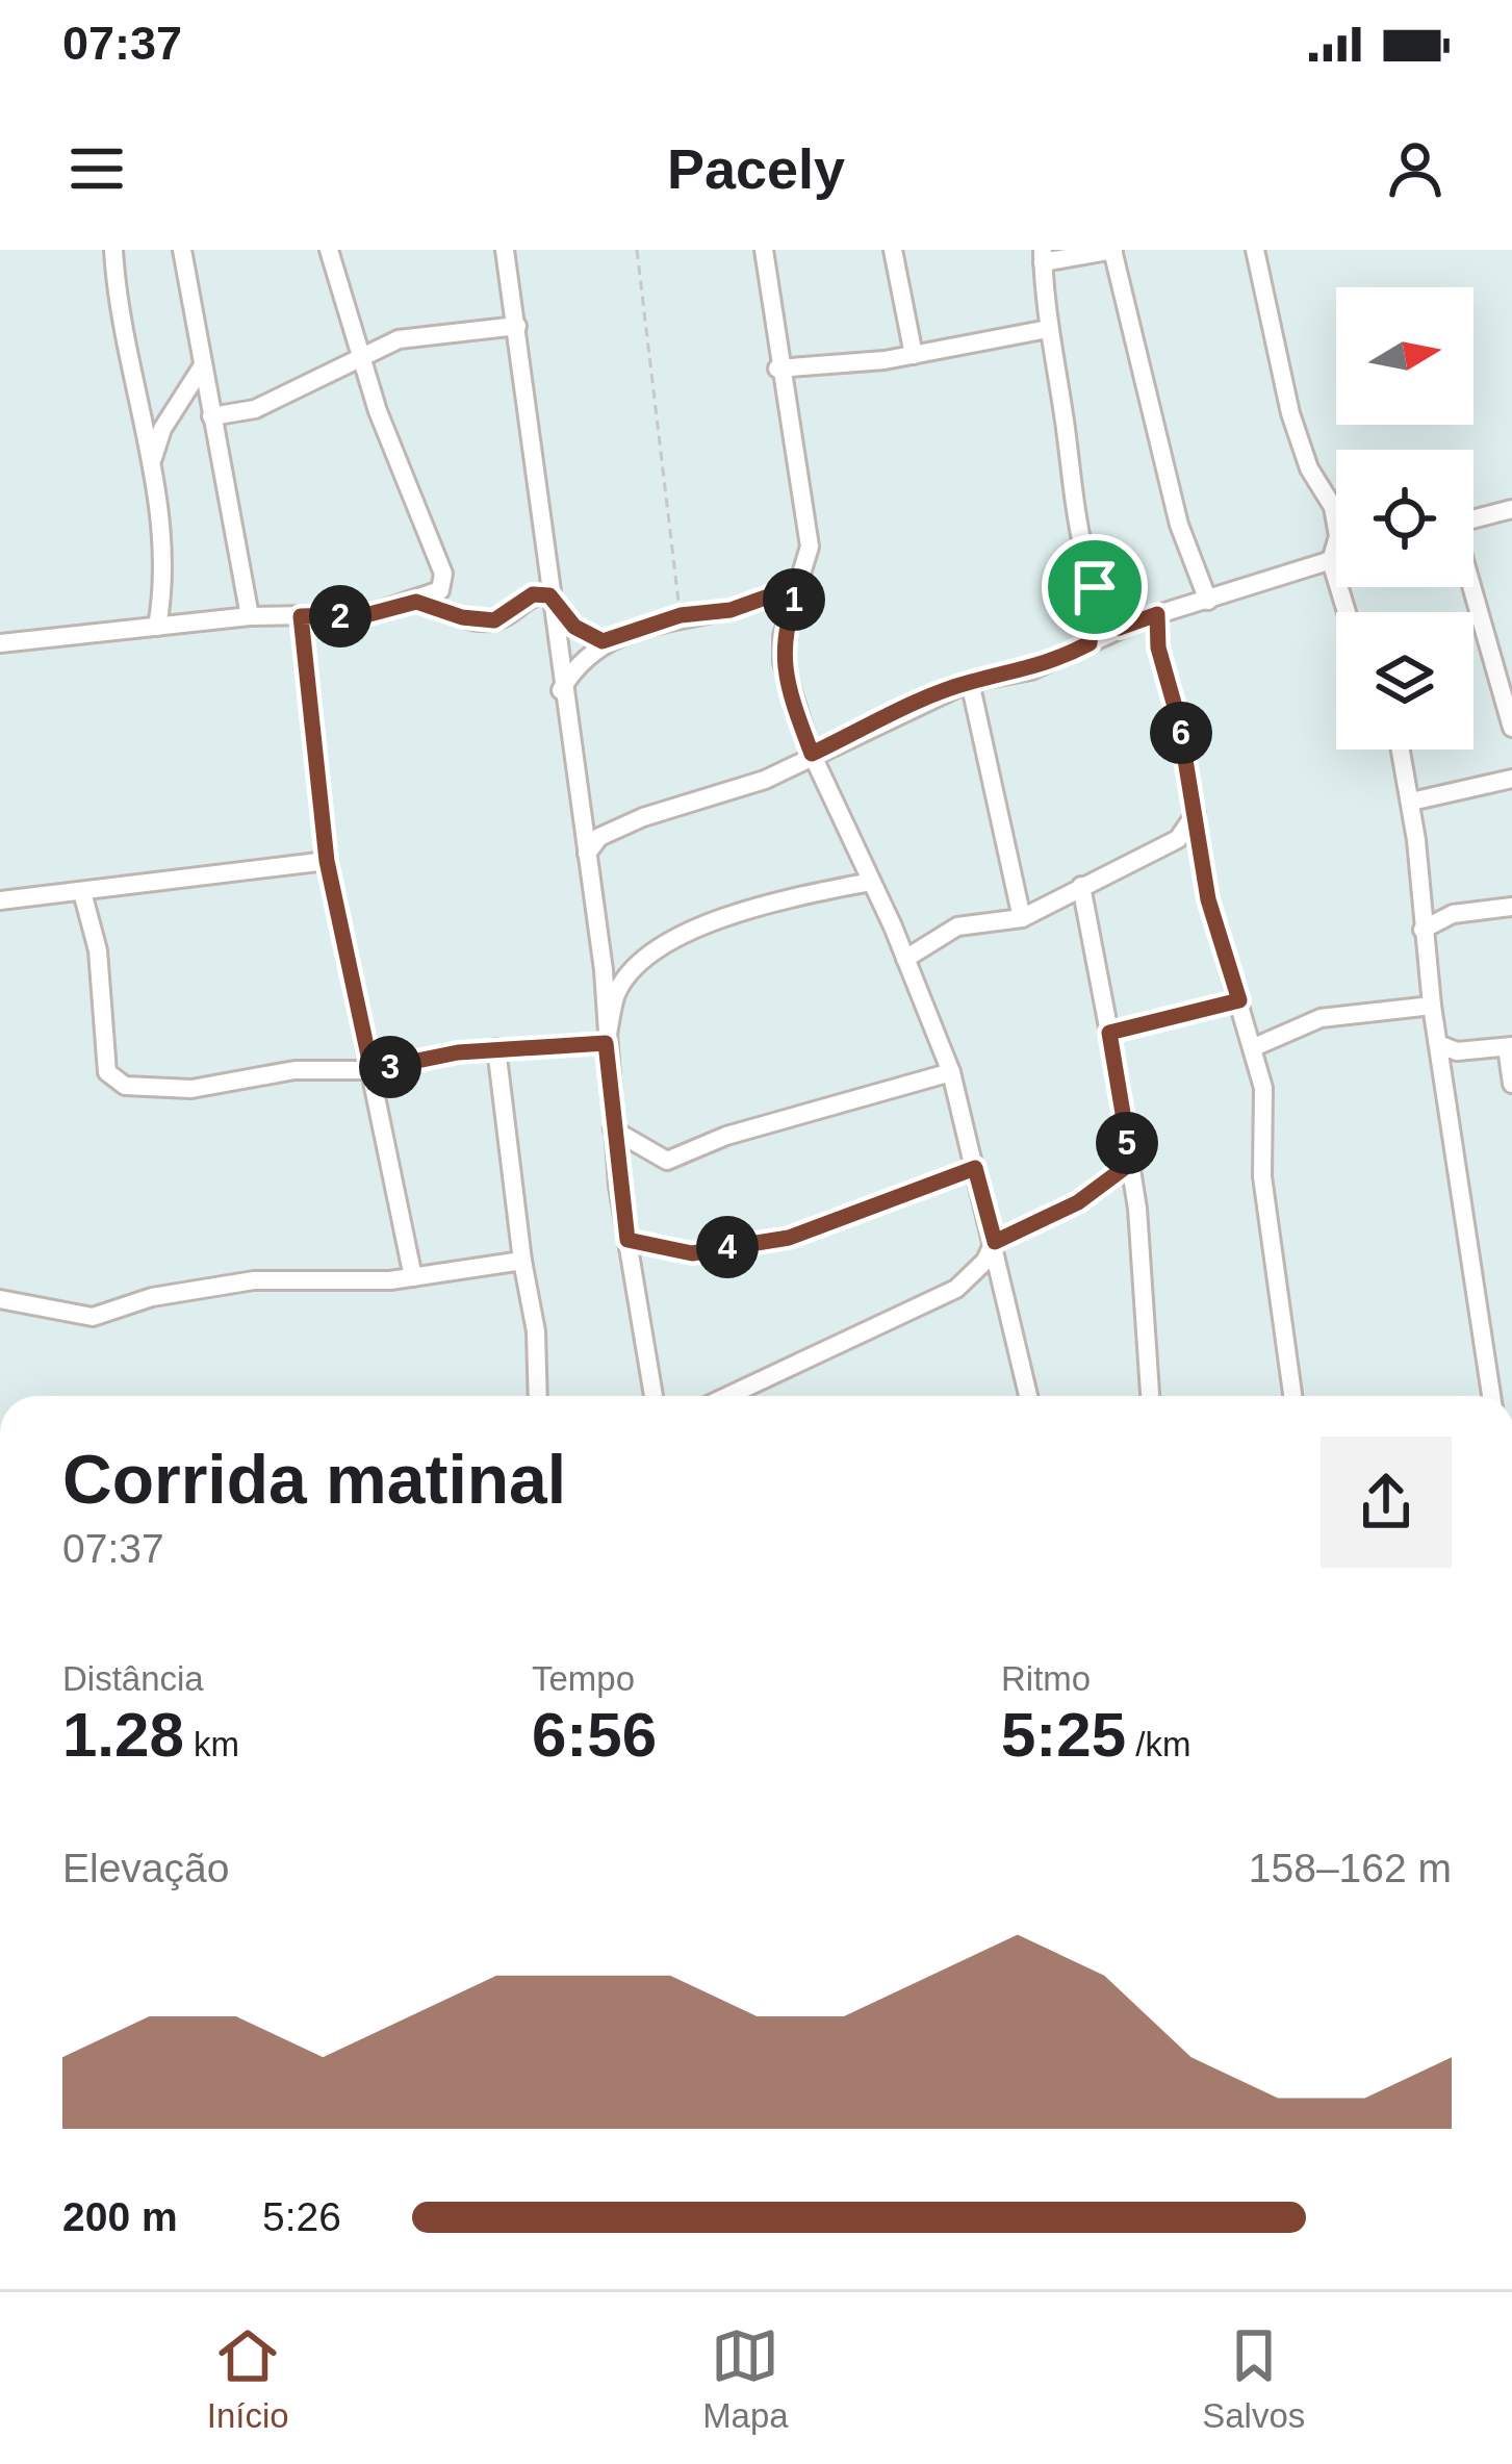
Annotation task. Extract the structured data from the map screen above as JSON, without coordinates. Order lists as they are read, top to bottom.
{
  "north": "right",
  "page": {
    "status": "07:37",
    "header": "Pacely",
    "pins": [
      "1",
      "2",
      "6",
      "3",
      "5",
      "4"
    ],
    "heading": ["Corrida matinal", "07:37"],
    "stats": [
      ["Distância", "1.28 km"],
      ["Tempo", "6:56"],
      ["Ritmo", "5:25 /km"]
    ],
    "chart": ["Elevação", "158–162 m"],
    "list": [
      {
        "name": "200 m",
        "note": "5:26"
      }
    ],
    "tabs": ["Início", "Mapa", "Salvos"]
  }
}
